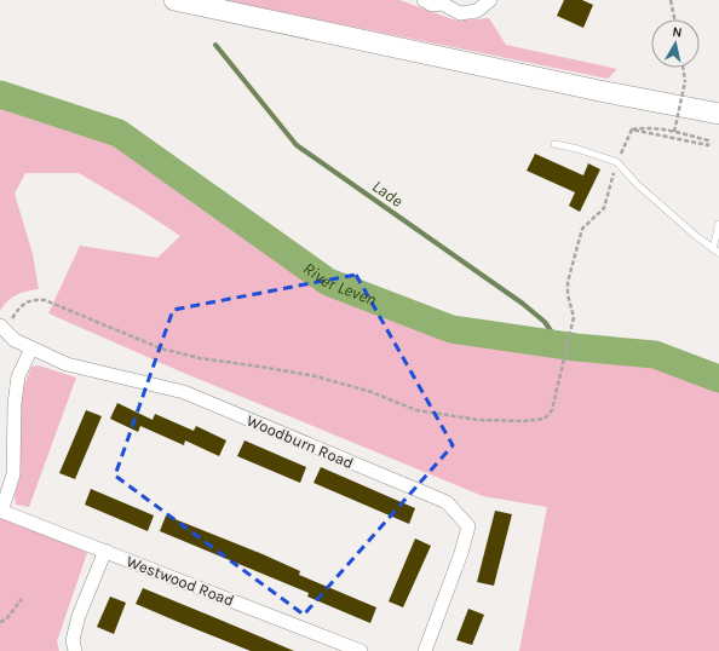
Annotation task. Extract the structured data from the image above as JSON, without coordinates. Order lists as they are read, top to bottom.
{
  "streets": {
    "street": ["Woodburn Road", "Westwood Road"]
  },
  "water": ["Lade", "River Leven"],
  "north": "top"
}
